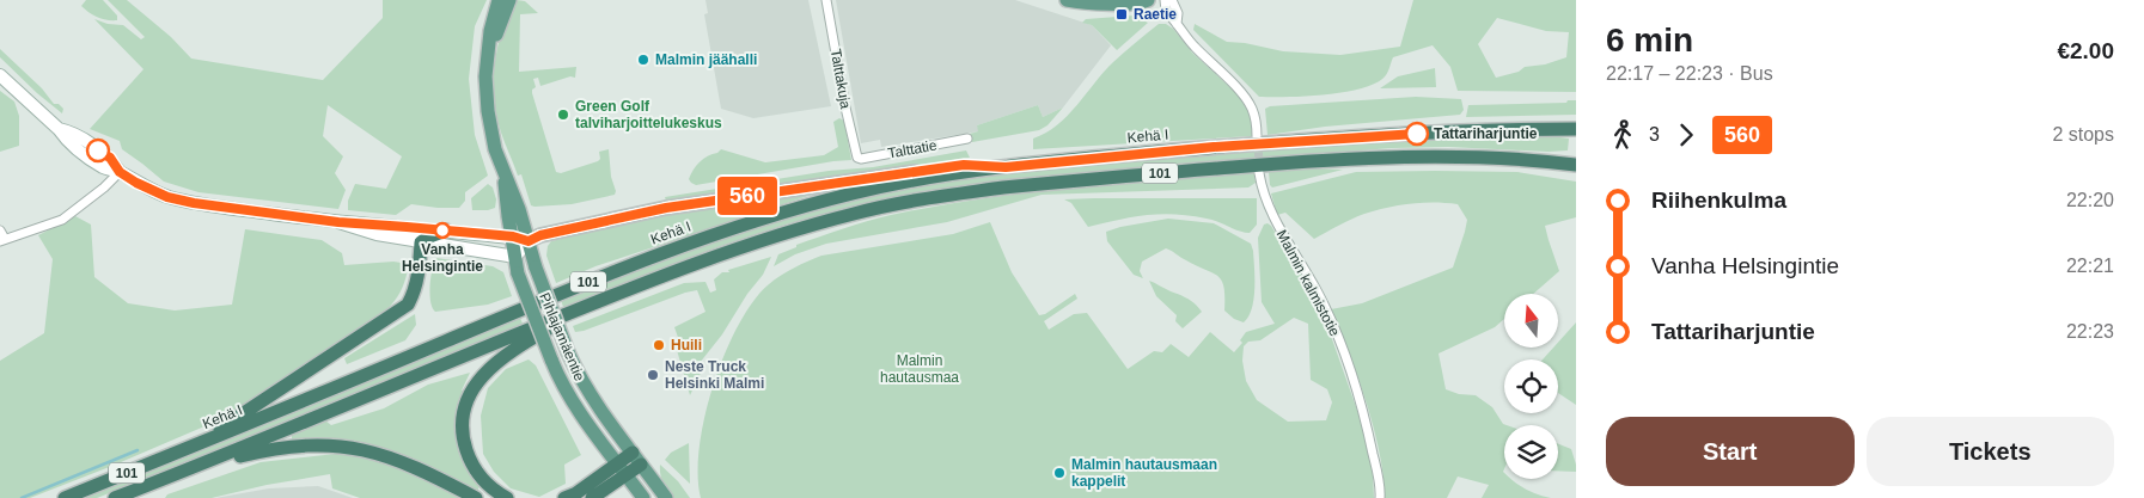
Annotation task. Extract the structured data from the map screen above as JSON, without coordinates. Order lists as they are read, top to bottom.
{
  "streets": {
    "highway": ["Kehä I", "101"],
    "main road": ["Pihlajamäentie"],
    "street": ["Talttakuja", "Talttatie", "Malmin kalmistotie"]
  },
  "crossings": [
    ["Talttakuja", "Talttatie"]
  ],
  "parks": ["Malmin hautausmaa"],
  "places": {
    "transit": ["Raetie"],
    "other": [
      "Malmin jäähalli",
      "Green Golf talviharjoittelukeskus",
      "Tattariharjuntie",
      "Vanha Helsingintie",
      "Huili",
      "Neste Truck Helsinki Malmi",
      "Malmin hautausmaan kappelit"
    ]
  },
  "lines": ["bus line 560"],
  "north": "top",
  "page": {
    "on_map": "560",
    "heading": ["6 min", "22:17 – 22:23 · Bus", "€2.00"],
    "legs": ["3", "560", "2 stops"],
    "list": [
      {
        "name": "Riihenkulma",
        "value": "22:20"
      },
      {
        "name": "Vanha Helsingintie",
        "value": "22:21"
      },
      {
        "name": "Tattariharjuntie",
        "value": "22:23"
      }
    ],
    "buttons": ["Start", "Tickets"]
  }
}
